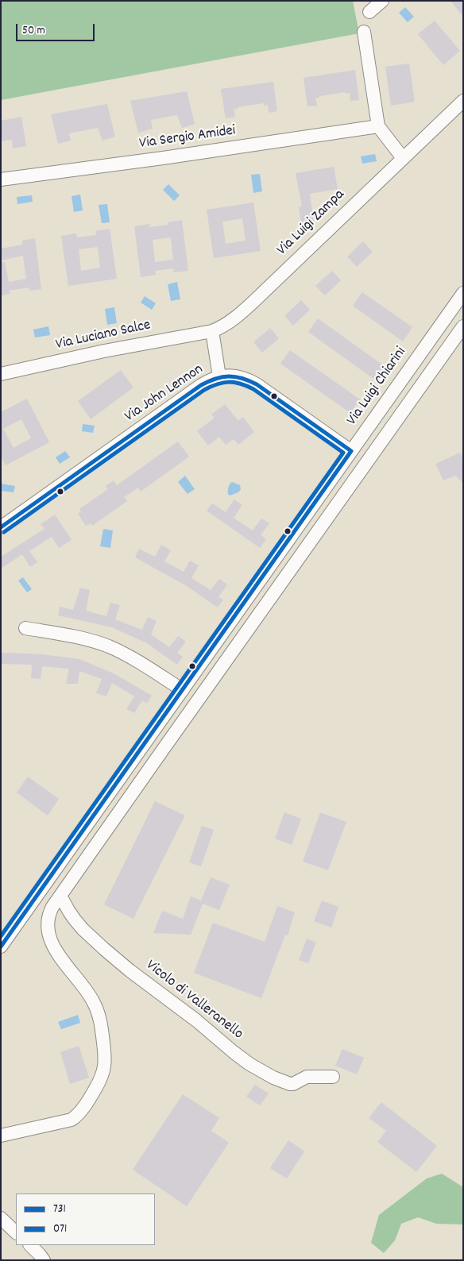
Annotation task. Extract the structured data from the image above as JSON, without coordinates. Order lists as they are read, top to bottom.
{
  "streets": {
    "street": [
      "Via Sergio Amidei",
      "Via Luigi Zampa",
      "Via Luciano Salce",
      "Via Luigi Chiarini",
      "Via John Lennon",
      "Vicolo di Valleranello"
    ]
  },
  "crossings": [
    ["Via Luigi Zampa", "Via Luciano Salce"],
    ["Via Luigi Chiarini", "Via John Lennon"]
  ],
  "lines": ["transit line 731", "transit line 071"],
  "legend": ["731", "071"],
  "scale_bar": "50 m"
}
